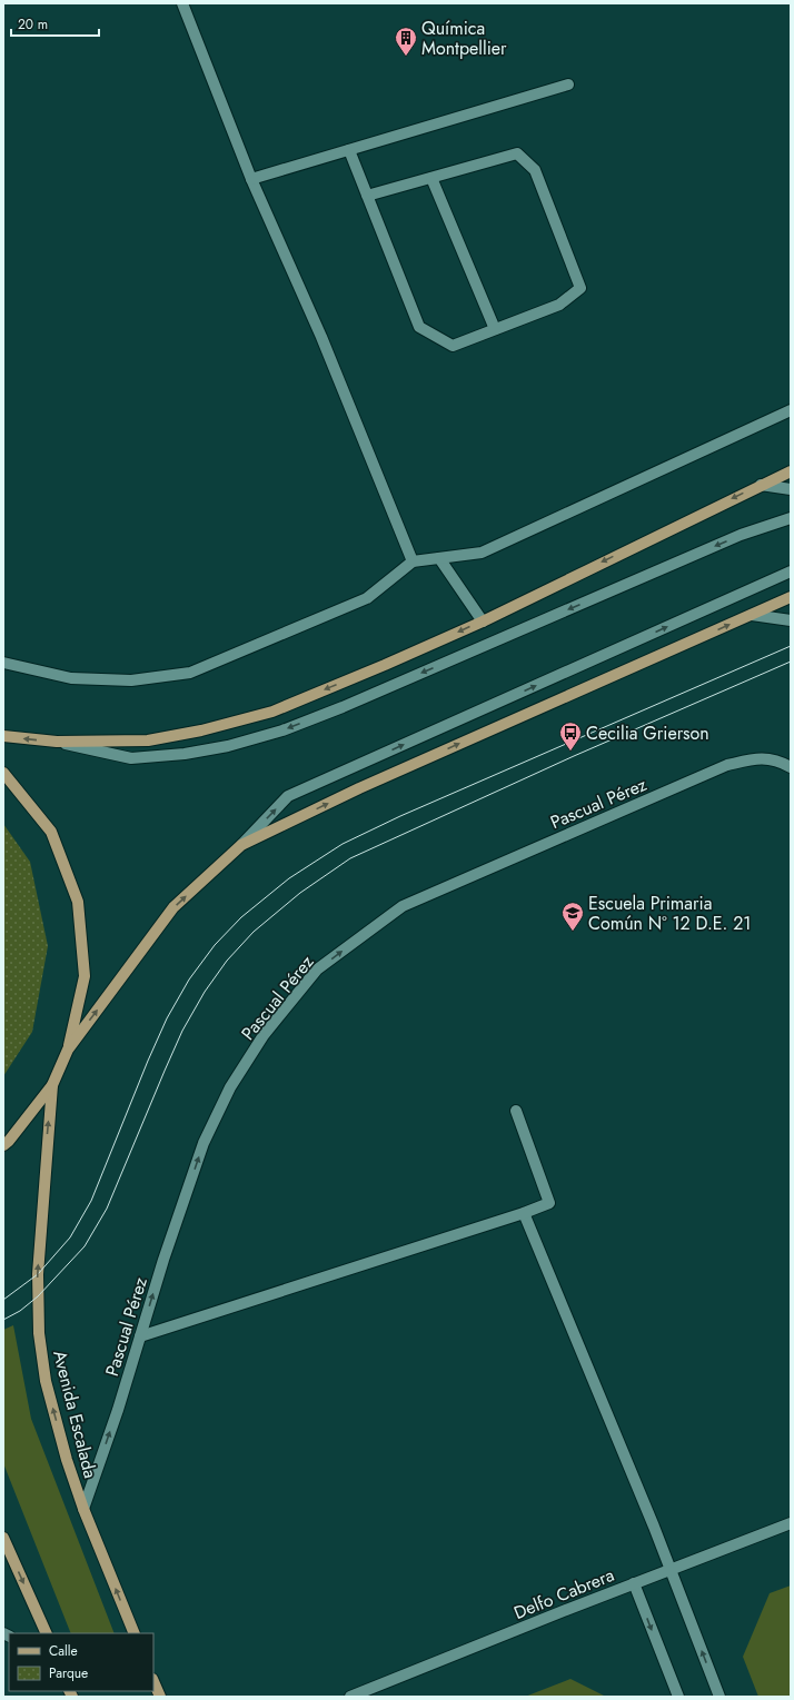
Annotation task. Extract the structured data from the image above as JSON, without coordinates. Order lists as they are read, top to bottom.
{
  "streets": {
    "main road": ["Avenida Escalada"],
    "street": ["Pascual Pérez", "Delfo Cabrera"]
  },
  "crossings": [
    ["Pascual Pérez", "Avenida Escalada"]
  ],
  "one_way": ["Pascual Pérez", "Avenida Escalada"],
  "places": {
    "building": ["Química Montpellier"],
    "bus stop": ["Cecilia Grierson"],
    "school or university": ["Escuela Primaria Común N° 12 D.E. 21"]
  },
  "legend": ["Calle", "Parque"],
  "scale_bar": "20 m"
}
